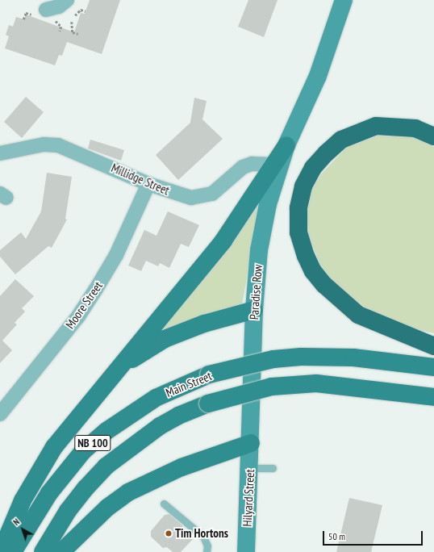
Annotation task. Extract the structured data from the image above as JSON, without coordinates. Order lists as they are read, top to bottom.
{
  "streets": {
    "main road": [
      "Paradise Row",
      "Main Street",
      "NB 100",
      "Hilyard Street"
    ],
    "street": ["Millidge Street", "Moore Street"]
  },
  "crossings": [
    ["Millidge Street", "Moore Street"],
    ["Paradise Row", "Hilyard Street"]
  ],
  "places": ["Tim Hortons"],
  "scale_bar": "50 m",
  "north": "top left"
}
